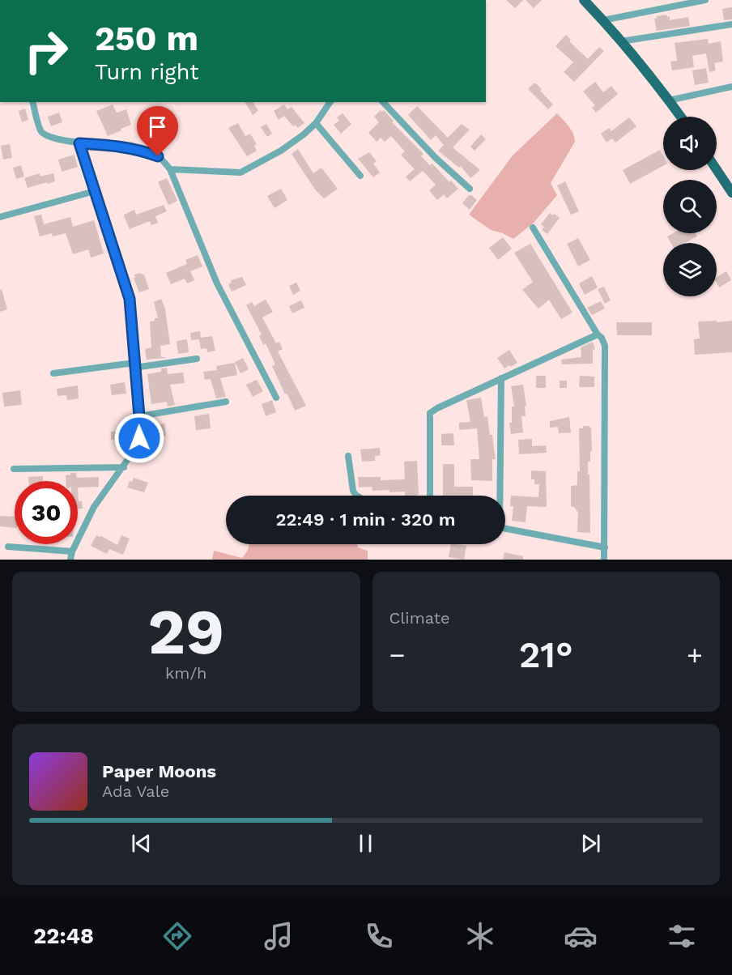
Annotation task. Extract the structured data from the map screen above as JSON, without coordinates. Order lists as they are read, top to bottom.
{
  "page": {
    "turn": ["250 m", "Turn right"],
    "limit": "30",
    "trip": "22:49 · 1 min · 320 m",
    "tile": [
      ["29", "km/h"],
      "Climate"
    ],
    "heat": ["−", "21°", "+"],
    "song": ["Paper Moons", "Ada Vale"],
    "tabs": "22:48"
  }
}
